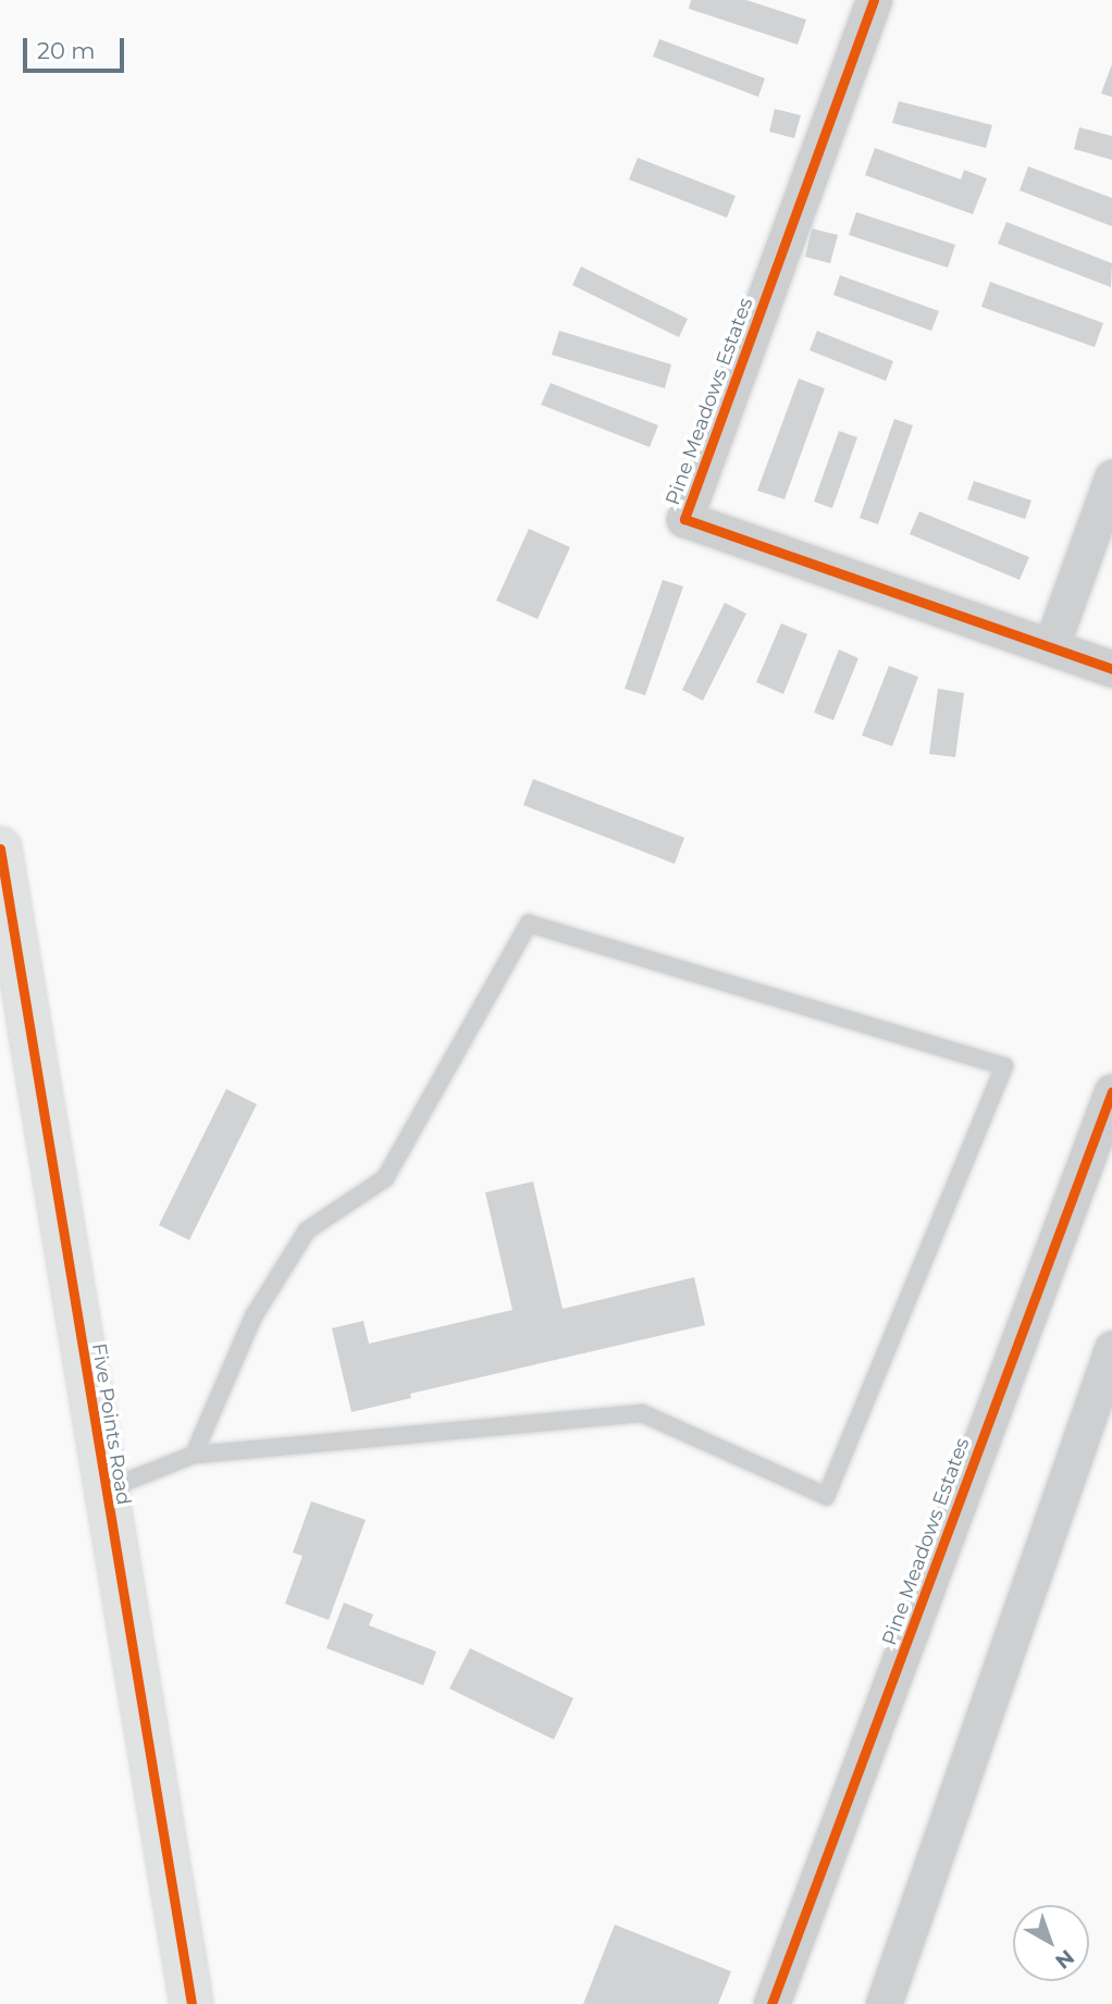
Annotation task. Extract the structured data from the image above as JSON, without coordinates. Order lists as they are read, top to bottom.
{
  "streets": {
    "street": ["Pine Meadows Estates", "Five Points Road"]
  },
  "scale_bar": "20 m",
  "north": "bottom right"
}
